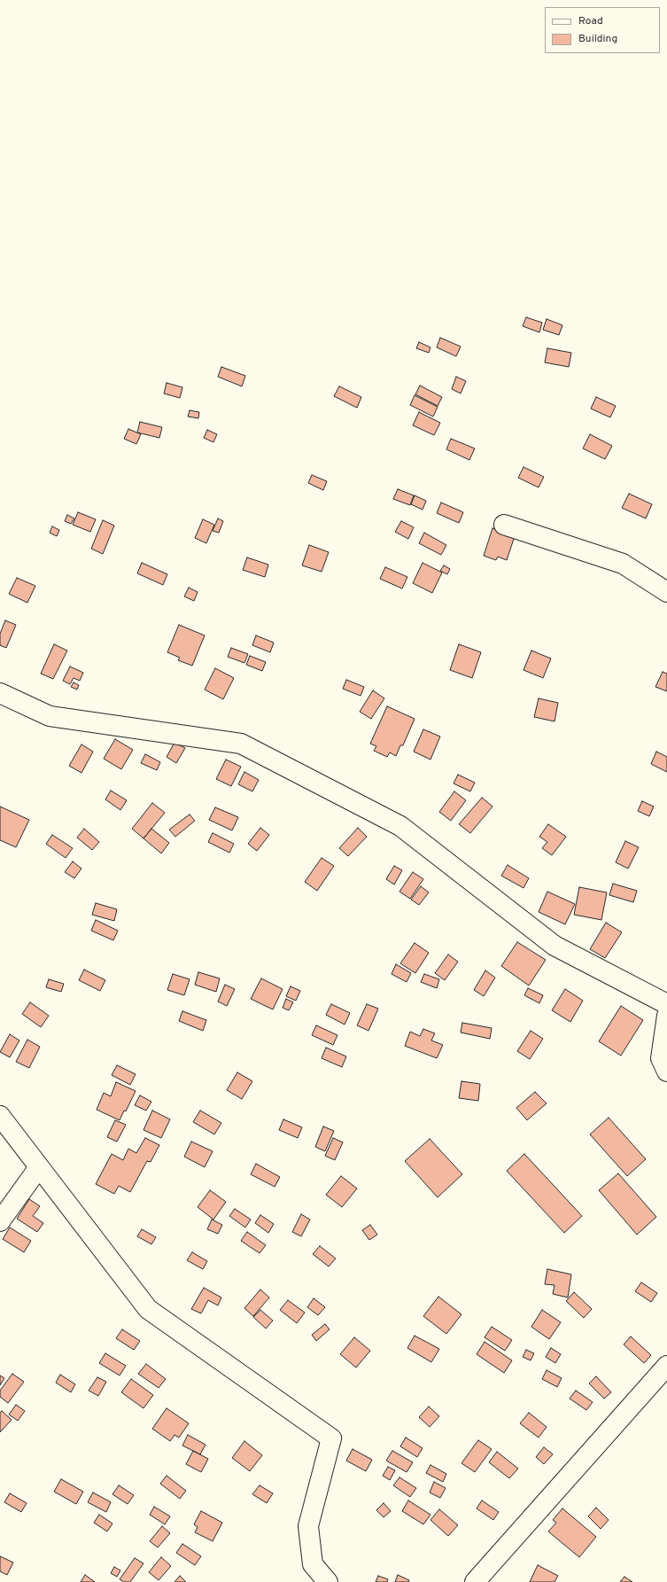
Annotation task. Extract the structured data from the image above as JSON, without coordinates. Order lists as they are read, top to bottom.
{
  "legend": ["Road", "Building"]
}
